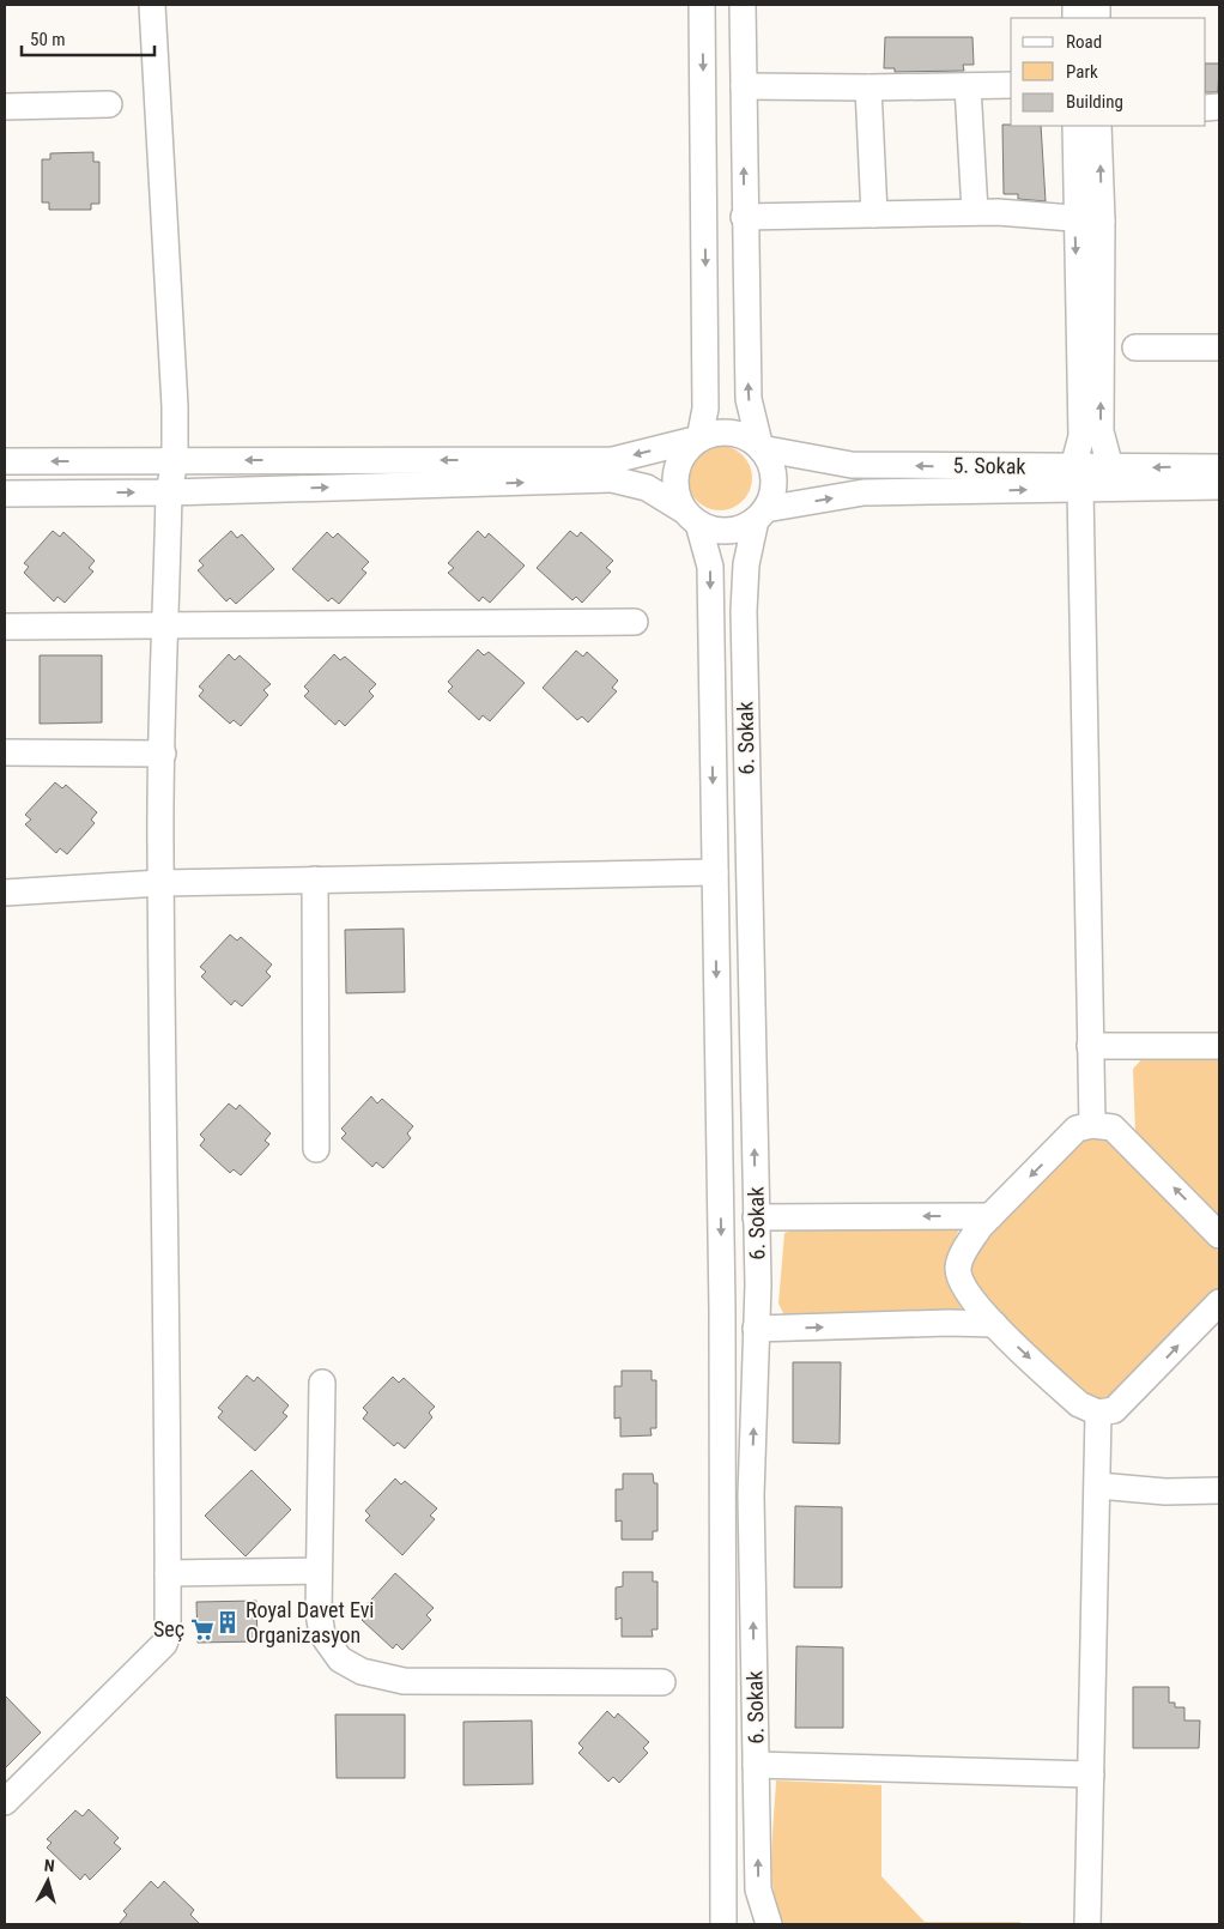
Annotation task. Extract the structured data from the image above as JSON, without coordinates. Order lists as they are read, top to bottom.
{
  "streets": {
    "street": ["5. Sokak", "6. Sokak"]
  },
  "crossings": [
    ["5. Sokak", "6. Sokak"]
  ],
  "places": {
    "building": ["Royal Davet Evi Organizasyon"],
    "supermarket": ["Seç"]
  },
  "legend": ["Road", "Park", "Building"],
  "scale_bar": "50 m",
  "north": "top"
}
